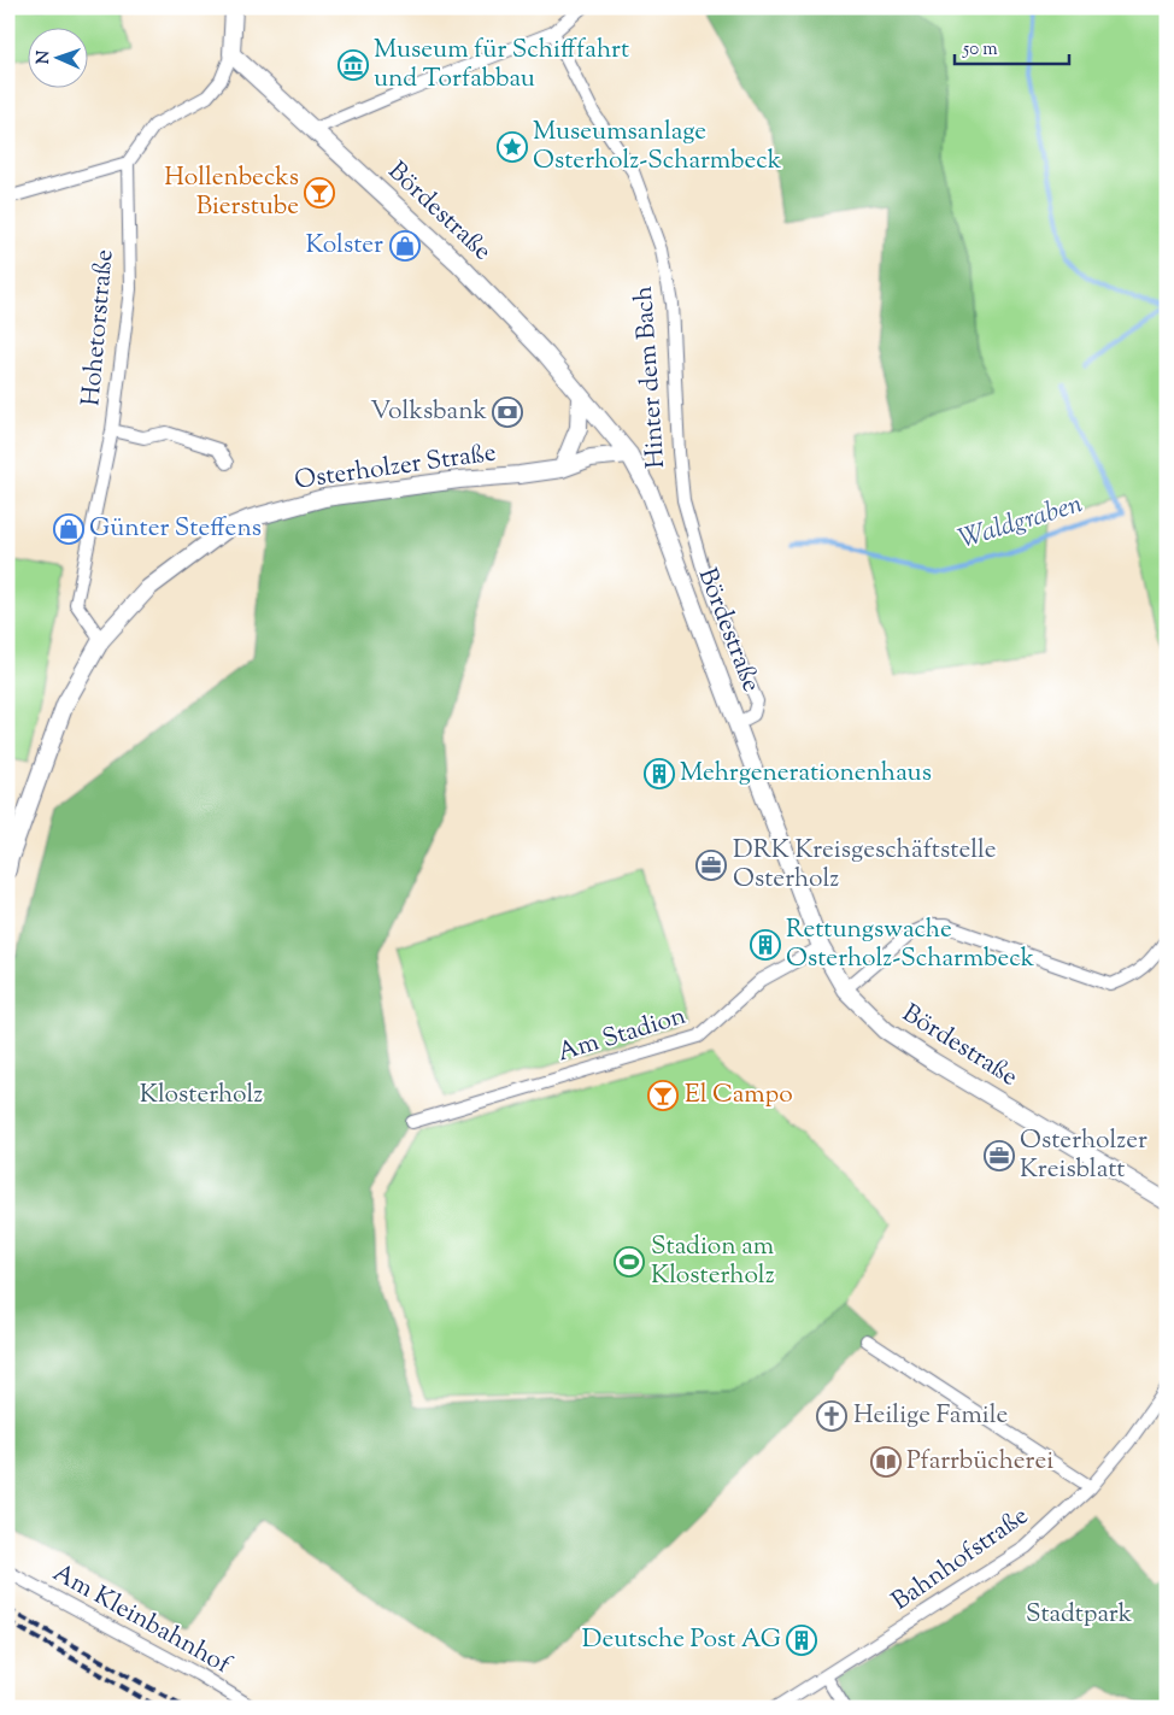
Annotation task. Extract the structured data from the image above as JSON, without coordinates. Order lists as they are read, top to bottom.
{
  "streets": {
    "street": [
      "Bördestraße",
      "Hohetorstraße",
      "Hinter dem Bach",
      "Osterholzer Straße",
      "Am Stadion",
      "Bahnhofstraße",
      "Am Kleinbahnhof"
    ]
  },
  "crossings": [
    ["Bördestraße", "Hinter dem Bach"],
    ["Bördestraße", "Osterholzer Straße"],
    ["Bördestraße", "Am Stadion"],
    ["Hohetorstraße", "Osterholzer Straße"]
  ],
  "water": ["Waldgraben"],
  "parks": ["Klosterholz", "Stadtpark"],
  "places": {
    "museum": ["Museum für Schifffahrt und Torfabbau"],
    "place": ["Museumsanlage Osterholz-Scharmbeck"],
    "bar": ["Hollenbecks Bierstube", "El Campo"],
    "shop": ["Kolster", "Günter Steffens"],
    "bank": ["Volksbank"],
    "building": ["Mehrgenerationenhaus", "Rettungswache Osterholz-Scharmbeck", "Deutsche Post AG"],
    "office": ["DRK Kreisgeschäftstelle Osterholz", "Osterholzer Kreisblatt"],
    "sports": ["Stadion am Klosterholz"],
    "church": ["Heilige Famile"],
    "library": ["Pfarrbücherei"]
  },
  "scale_bar": "50 m",
  "north": "left"
}
